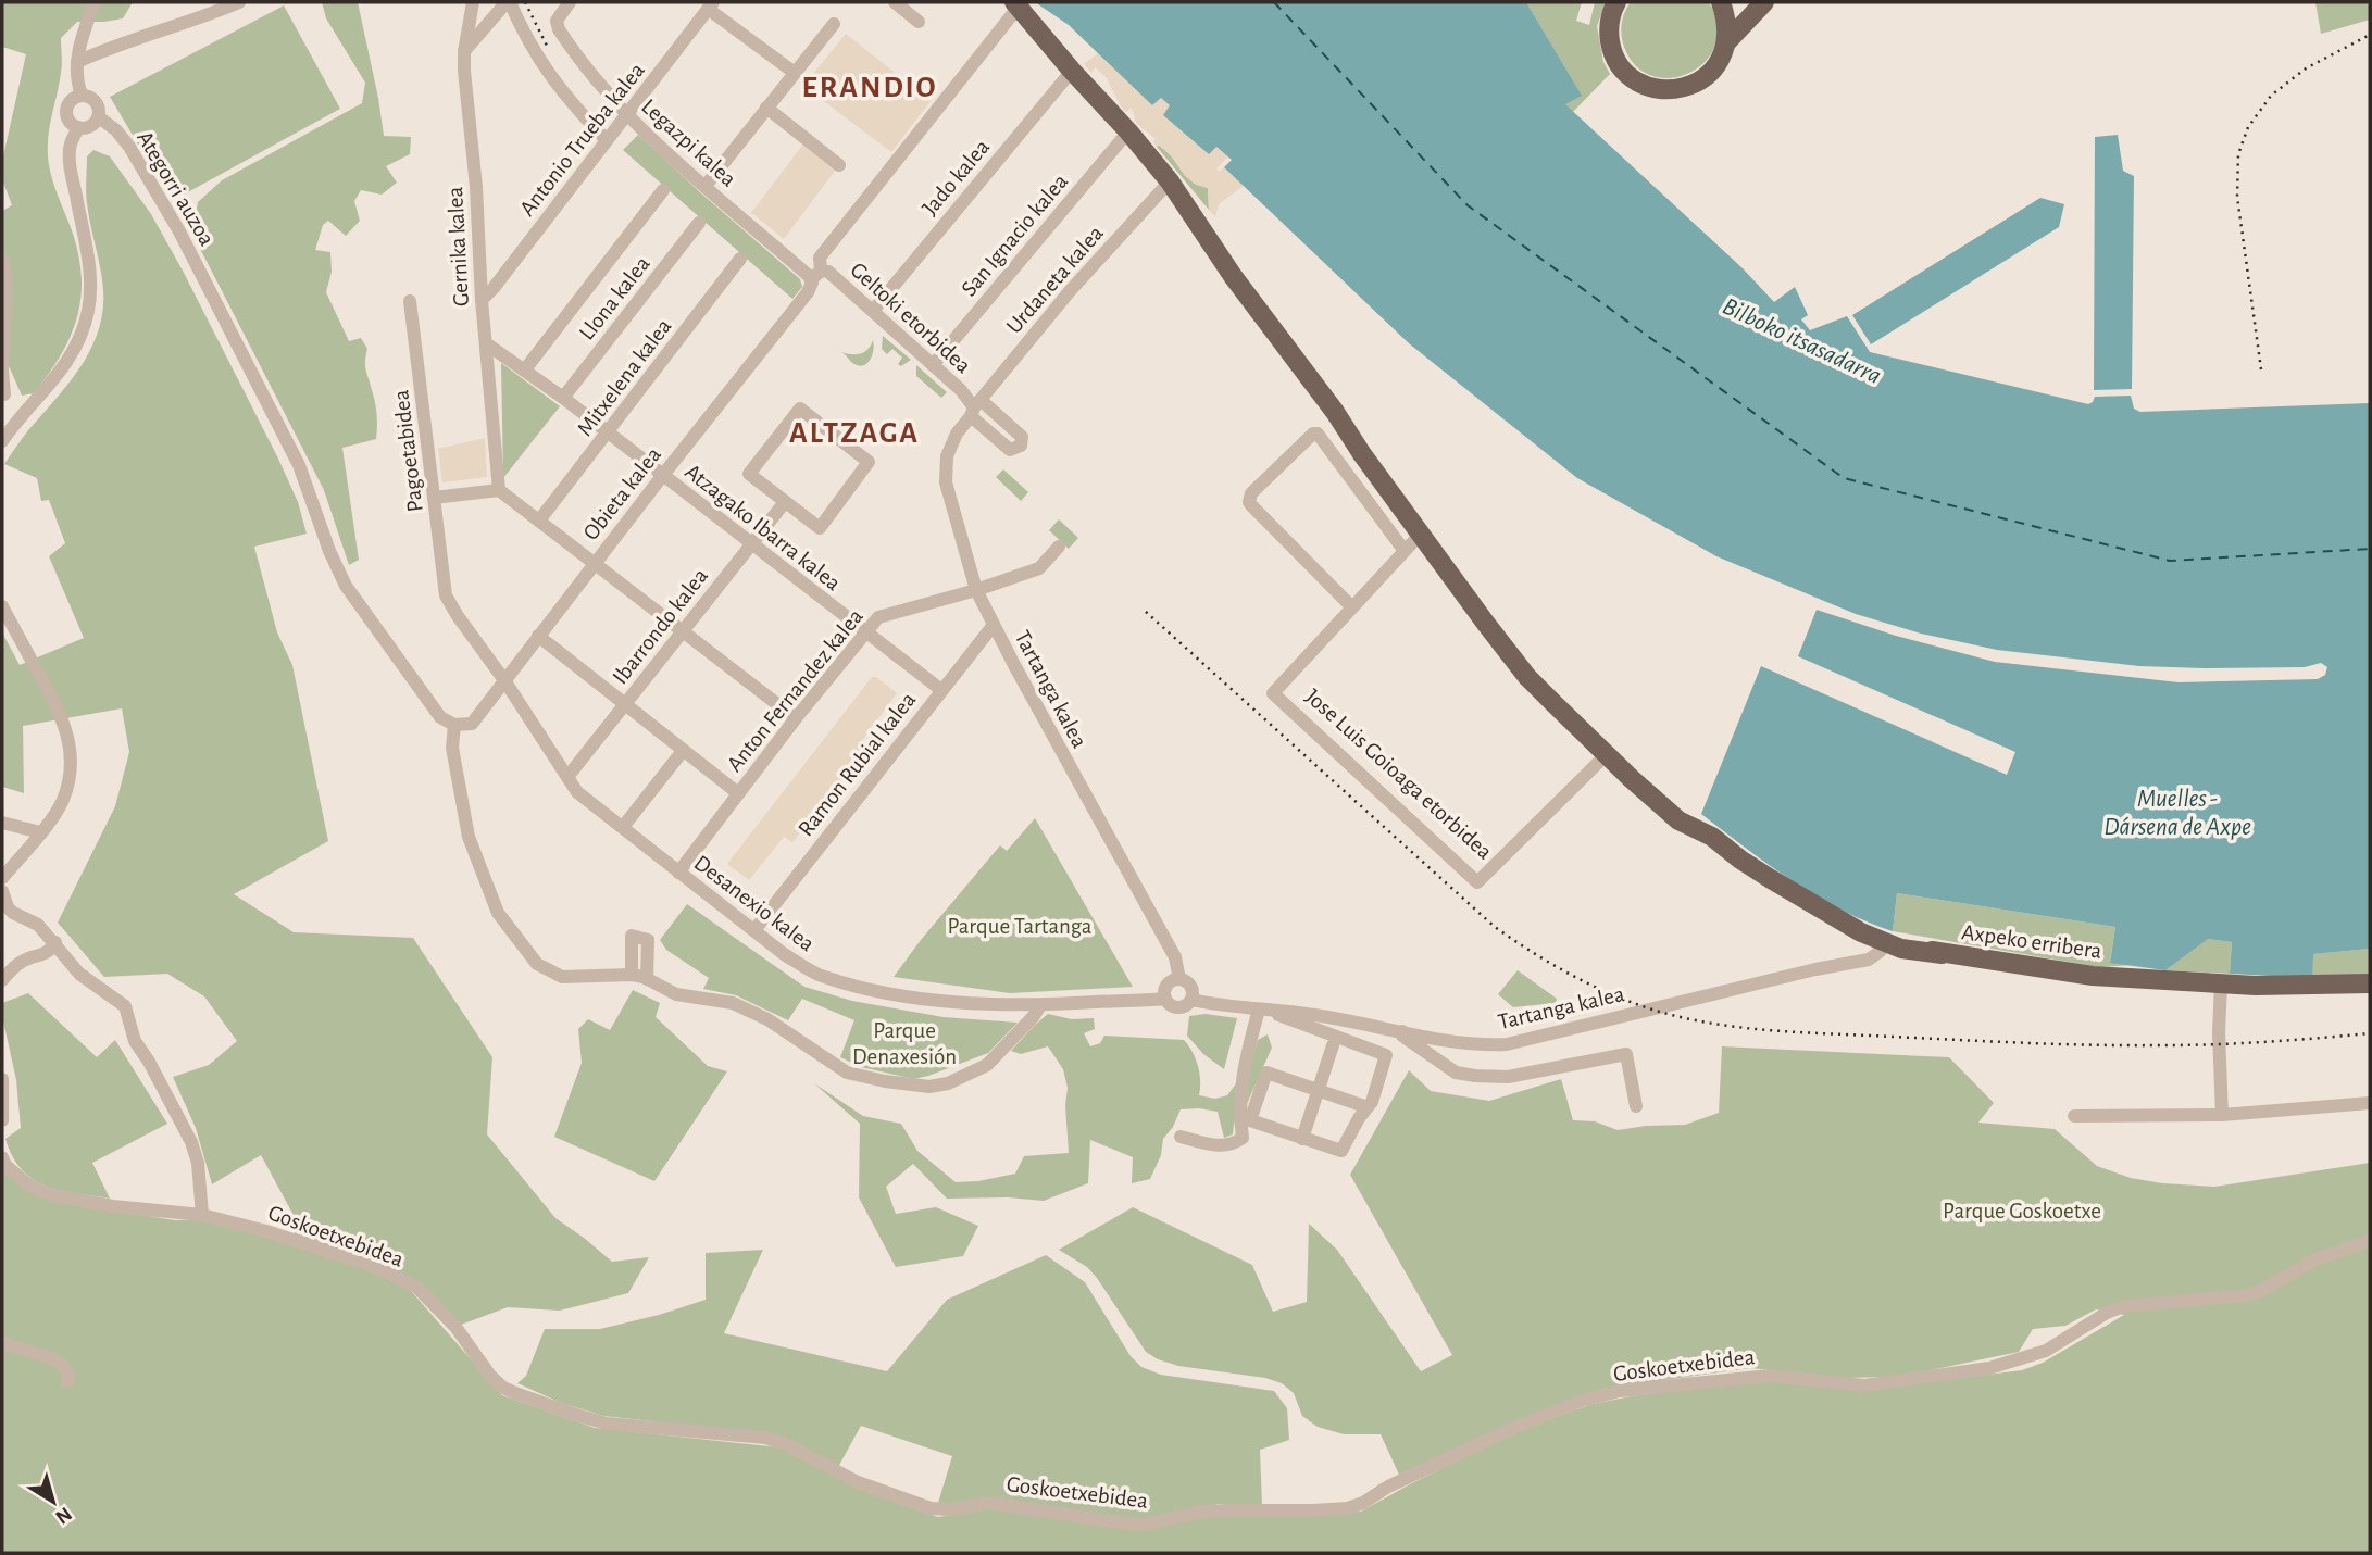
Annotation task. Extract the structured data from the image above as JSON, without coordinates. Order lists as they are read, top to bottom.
{
  "streets": {
    "main road": ["Axpeko erribera"],
    "street": [
      "Antonio Trueba kalea",
      "Legazpi kalea",
      "Jado kalea",
      "Ategorri auzoa",
      "San Ignacio kalea",
      "Gernika kalea",
      "Urdaneta kalea",
      "Llona kalea",
      "Geltoki etorbidea",
      "Mitxelena kalea",
      "Pagoetabidea",
      "Obieta kalea",
      "Atzagako Ibarra kalea",
      "Ibarrondo kalea",
      "Tartanga kalea",
      "Anton Fernandez kalea",
      "Ramon Rubial kalea",
      "Jose Luis Goioaga etorbidea",
      "Desanexio kalea",
      "Goskoetxebidea"
    ]
  },
  "crossings": [
    ["Antonio Trueba kalea", "Legazpi kalea"],
    ["Antonio Trueba kalea", "Gernika kalea"],
    ["Legazpi kalea", "Geltoki etorbidea"],
    ["Legazpi kalea", "Obieta kalea"],
    ["Jado kalea", "Geltoki etorbidea"],
    ["Ategorri auzoa", "Obieta kalea"],
    ["San Ignacio kalea", "Geltoki etorbidea"],
    ["Gernika kalea", "Atzagako Ibarra kalea"],
    ["Urdaneta kalea", "Geltoki etorbidea"],
    ["Urdaneta kalea", "Tartanga kalea"],
    ["Llona kalea", "Atzagako Ibarra kalea"],
    ["Geltoki etorbidea", "Obieta kalea"],
    ["Geltoki etorbidea", "Tartanga kalea"],
    ["Mitxelena kalea", "Atzagako Ibarra kalea"],
    ["Pagoetabidea", "Desanexio kalea"],
    ["Obieta kalea", "Atzagako Ibarra kalea"],
    ["Obieta kalea", "Desanexio kalea"],
    ["Atzagako Ibarra kalea", "Ibarrondo kalea"],
    ["Atzagako Ibarra kalea", "Anton Fernandez kalea"],
    ["Atzagako Ibarra kalea", "Ramon Rubial kalea"],
    ["Ibarrondo kalea", "Desanexio kalea"],
    ["Tartanga kalea", "Anton Fernandez kalea"],
    ["Tartanga kalea", "Ramon Rubial kalea"],
    ["Tartanga kalea", "Desanexio kalea"],
    ["Anton Fernandez kalea", "Desanexio kalea"],
    ["Ramon Rubial kalea", "Desanexio kalea"]
  ],
  "districts": ["ERANDIO", "ALTZAGA"],
  "water": ["Bilboko itsasadarra", "Muelles - Dársena de Axpe"],
  "parks": ["Parque Tartanga", "Parque Denaxesión", "Parque Goskoetxe"],
  "north": "bottom right"
}
